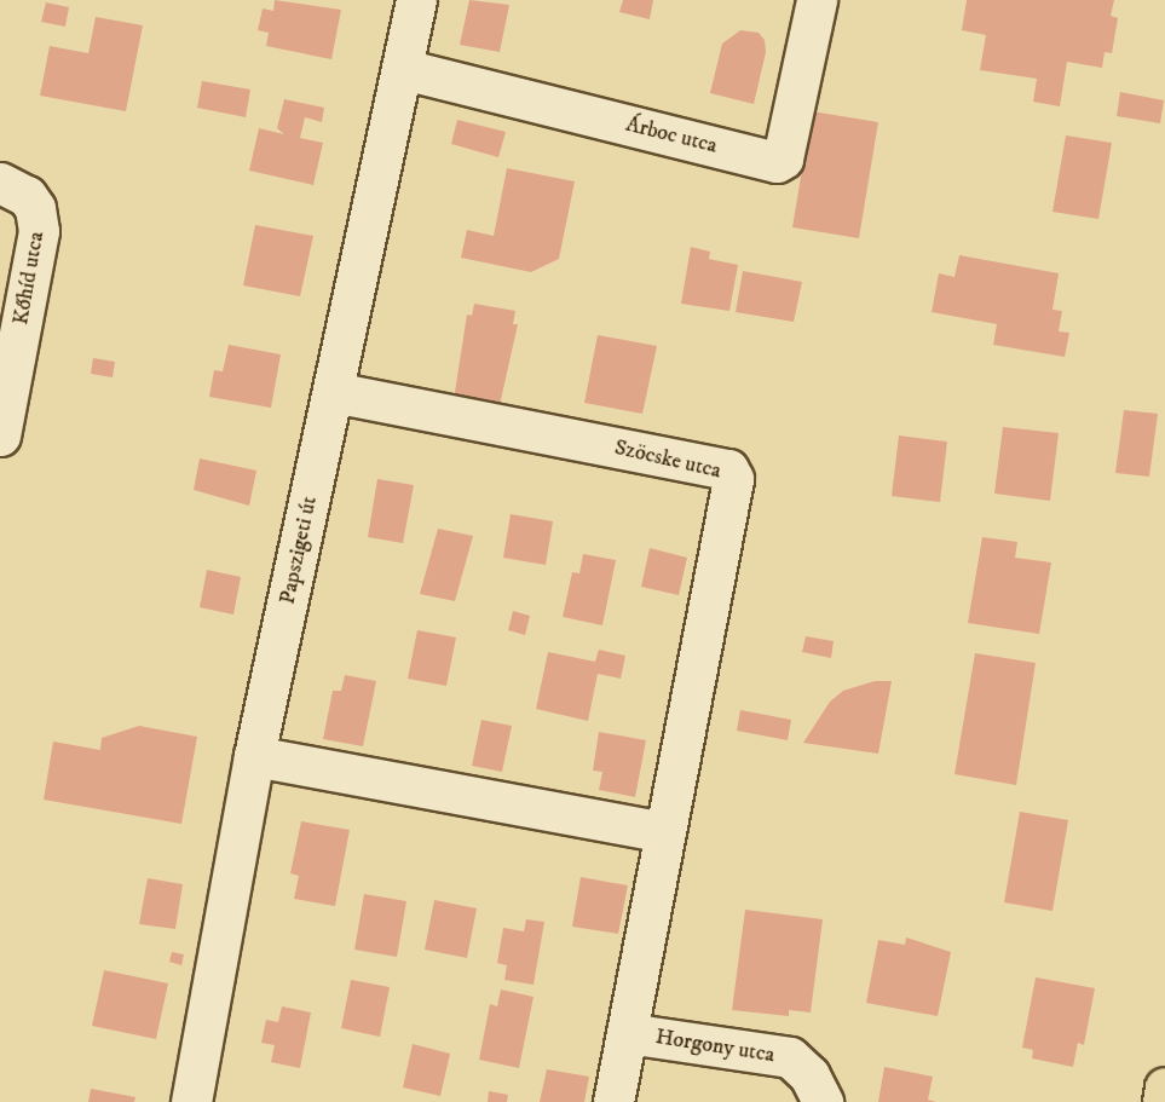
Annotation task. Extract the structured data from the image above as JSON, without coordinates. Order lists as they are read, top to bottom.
{
  "streets": {
    "street": [
      "Árboc utca",
      "Kőhíd utca",
      "Szöcske utca",
      "Papszigeti út",
      "Horgony utca"
    ]
  },
  "crossings": [
    ["Árboc utca", "Papszigeti út"],
    ["Szöcske utca", "Papszigeti út"],
    ["Szöcske utca", "Horgony utca"]
  ]
}
